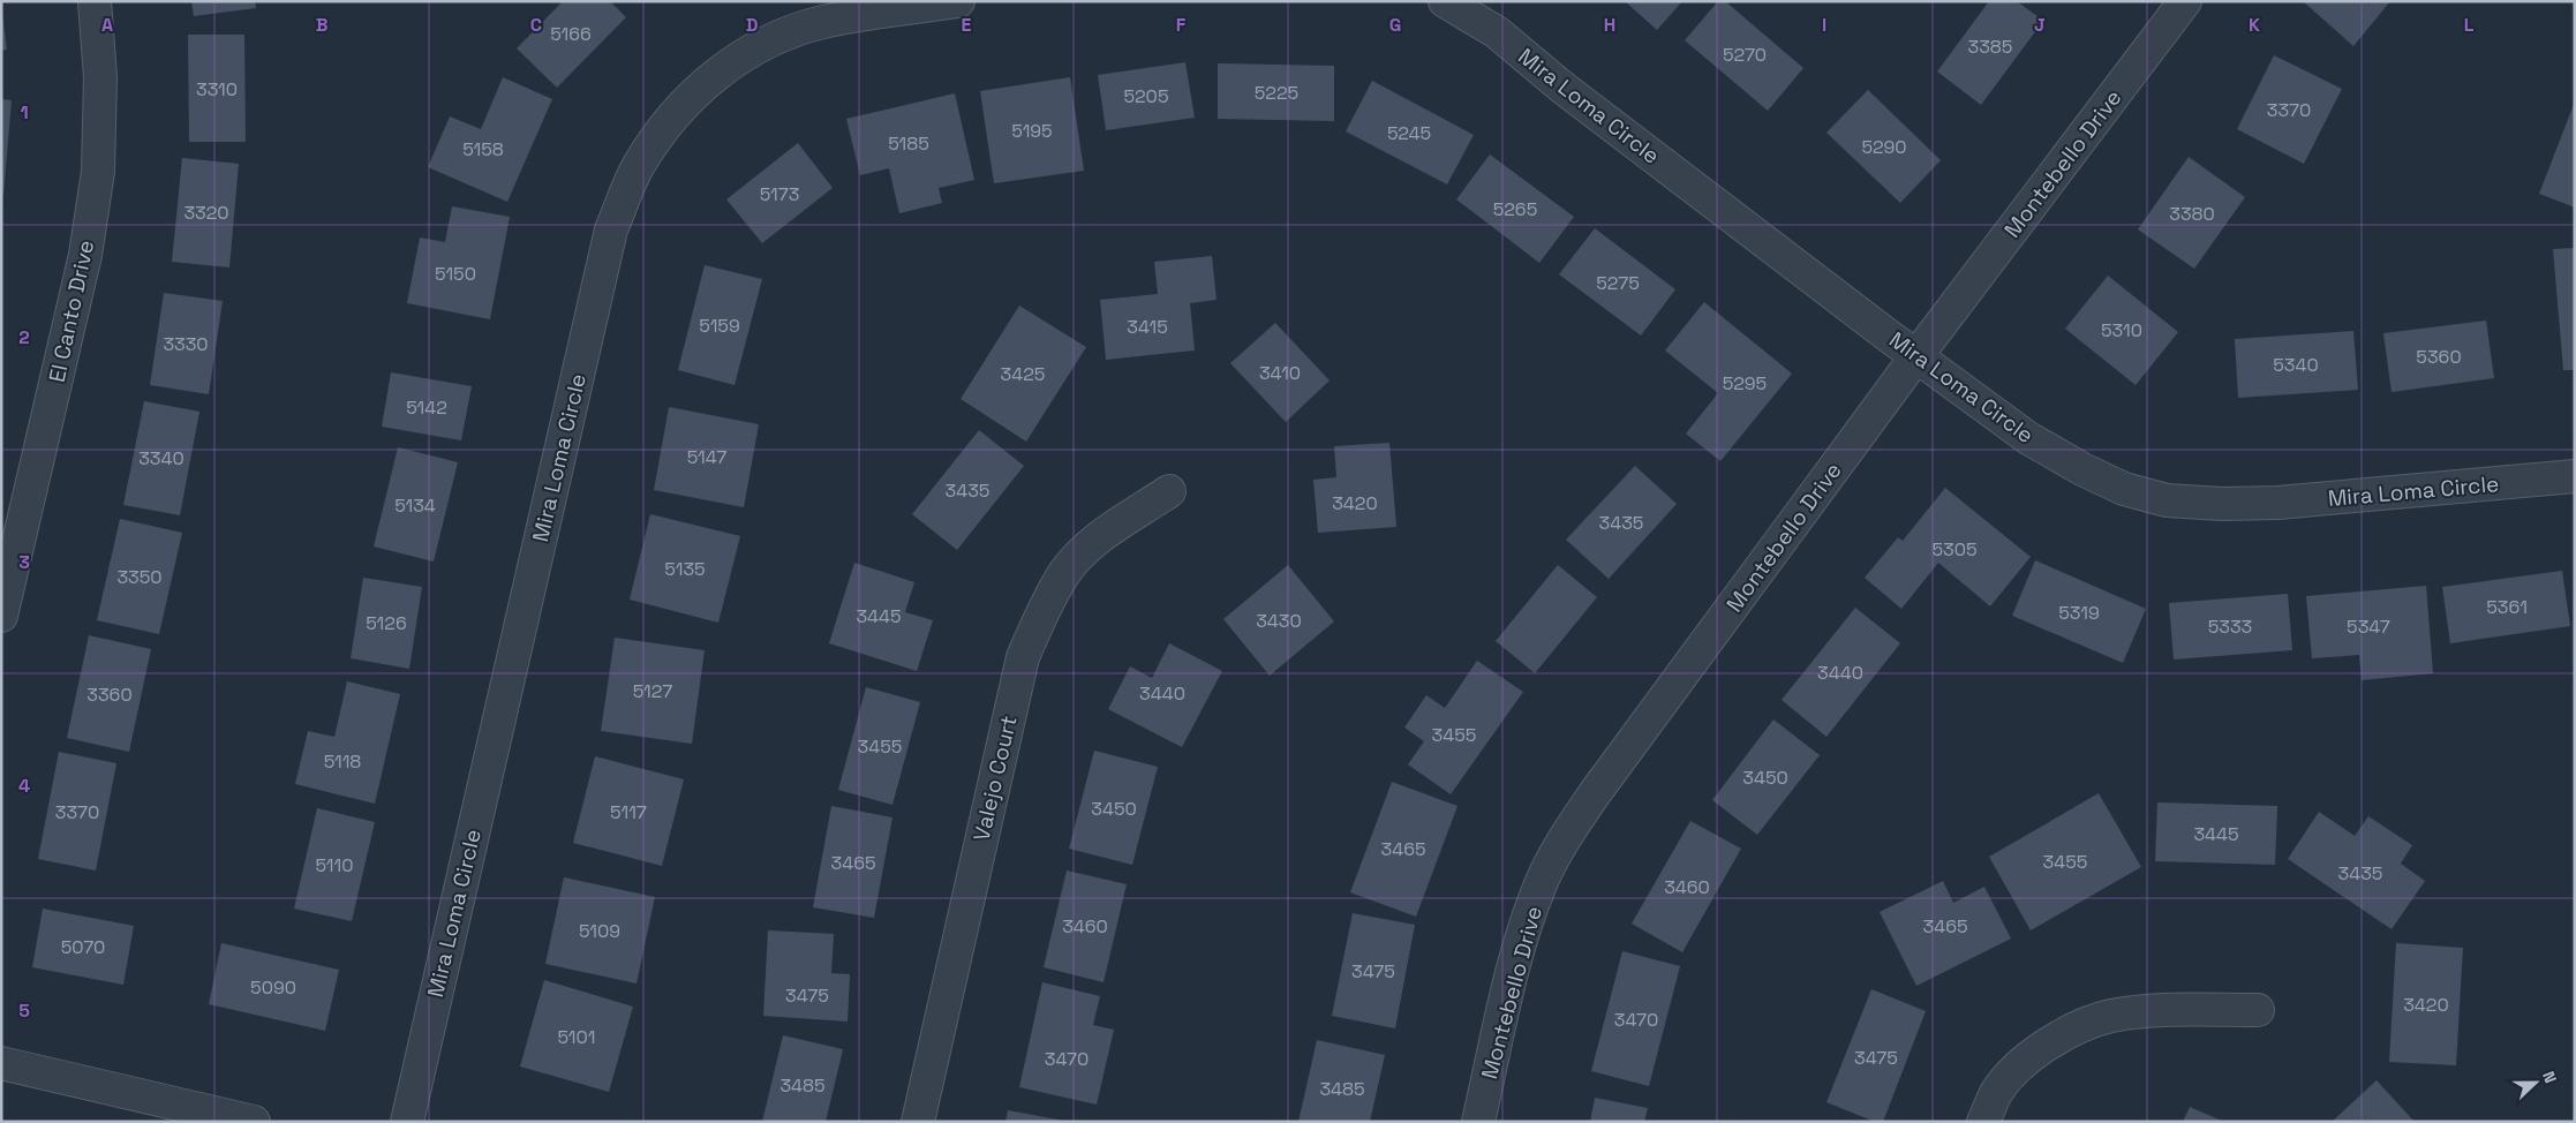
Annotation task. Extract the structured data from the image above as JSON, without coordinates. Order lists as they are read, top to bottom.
{
  "streets": {
    "street": [
      "Mira Loma Circle",
      "Montebello Drive",
      "El Canto Drive",
      "Valejo Court"
    ]
  },
  "crossings": [
    ["Mira Loma Circle", "Montebello Drive"]
  ],
  "house_numbers": [
    "5166",
    "3385",
    "5270",
    "3310",
    "5225",
    "5205",
    "3370",
    "5195",
    "5245",
    "5185",
    "5290",
    "5158",
    "5173",
    "5265",
    "3320",
    "3380",
    "5150",
    "5275",
    "5159",
    "3415",
    "5310",
    "3330",
    "5360",
    "5340",
    "3410",
    "3425",
    "5295",
    "5142",
    "5147",
    "3340",
    "3435",
    "3420",
    "5134",
    "3435",
    "5305",
    "5135",
    "3350",
    "5361",
    "5319",
    "3445",
    "3430",
    "5126",
    "5333",
    "5347",
    "3440",
    "5127",
    "3440",
    "3360",
    "3455",
    "3455",
    "5118",
    "3450",
    "3450",
    "3370",
    "5117",
    "3445",
    "3465",
    "3455",
    "3465",
    "5110",
    "3435",
    "3460",
    "3460",
    "3465",
    "5109",
    "5070",
    "3475",
    "5090",
    "3475",
    "3420",
    "3470",
    "5101",
    "3475",
    "3470",
    "3485",
    "3485"
  ],
  "north": "right",
  "grid": {
    "columns": [
      "A",
      "B",
      "C",
      "D",
      "E",
      "F",
      "G",
      "H",
      "I",
      "J",
      "K",
      "L"
    ],
    "rows": [
      "1",
      "2",
      "3",
      "4",
      "5"
    ]
  }
}
